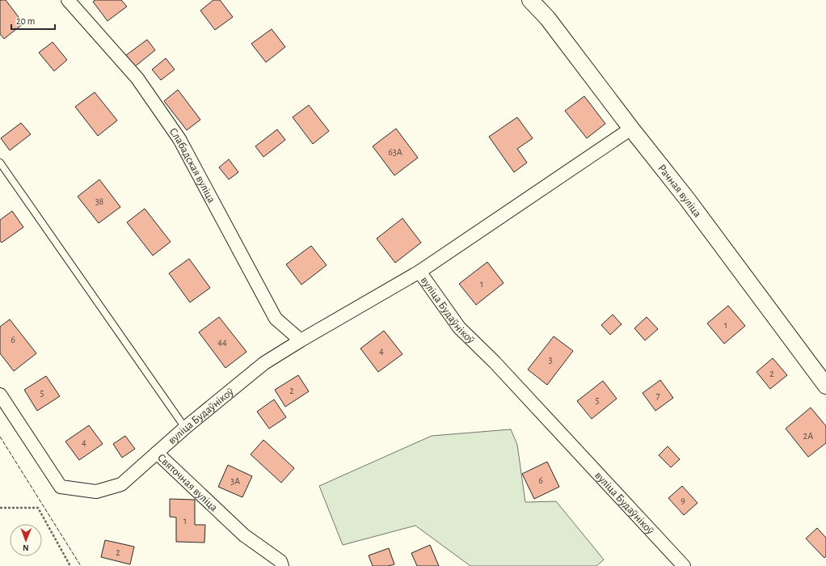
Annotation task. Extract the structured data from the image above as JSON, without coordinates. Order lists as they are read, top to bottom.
{
  "streets": {
    "street": [
      "Слабадская вуліца",
      "Рачная вуліца",
      "вуліца Будаўнікоў",
      "Святочная вуліца"
    ]
  },
  "crossings": [
    ["Слабадская вуліца", "вуліца Будаўнікоў"],
    ["вуліца Будаўнікоў", "Святочная вуліца"]
  ],
  "house_numbers": [
    "63А",
    "38",
    "1",
    "1",
    "6",
    "44",
    "4",
    "3",
    "2",
    "2",
    "5",
    "7",
    "5",
    "2А",
    "4",
    "6",
    "3А",
    "9",
    "1",
    "2"
  ],
  "scale_bar": "20 m",
  "north": "bottom"
}
